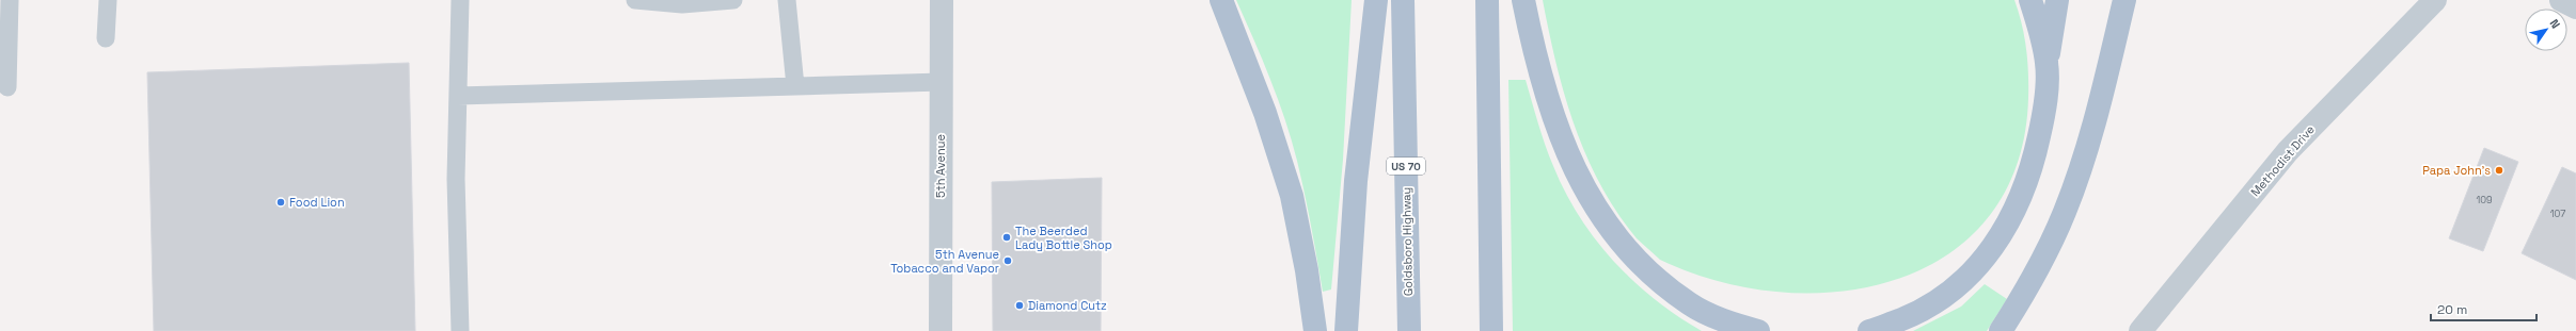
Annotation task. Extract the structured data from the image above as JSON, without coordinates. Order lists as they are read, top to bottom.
{
  "streets": {
    "main road": ["US 70", "Goldsboro Highway"],
    "street": ["Methodist Drive", "5th Avenue"]
  },
  "places": [
    "Papa John's",
    "Food Lion",
    "The Beerded Lady Bottle Shop",
    "5th Avenue Tobacco and Vapor",
    "Diamond Cutz"
  ],
  "house_numbers": ["109", "107"],
  "scale_bar": "20 m",
  "north": "top right"
}
